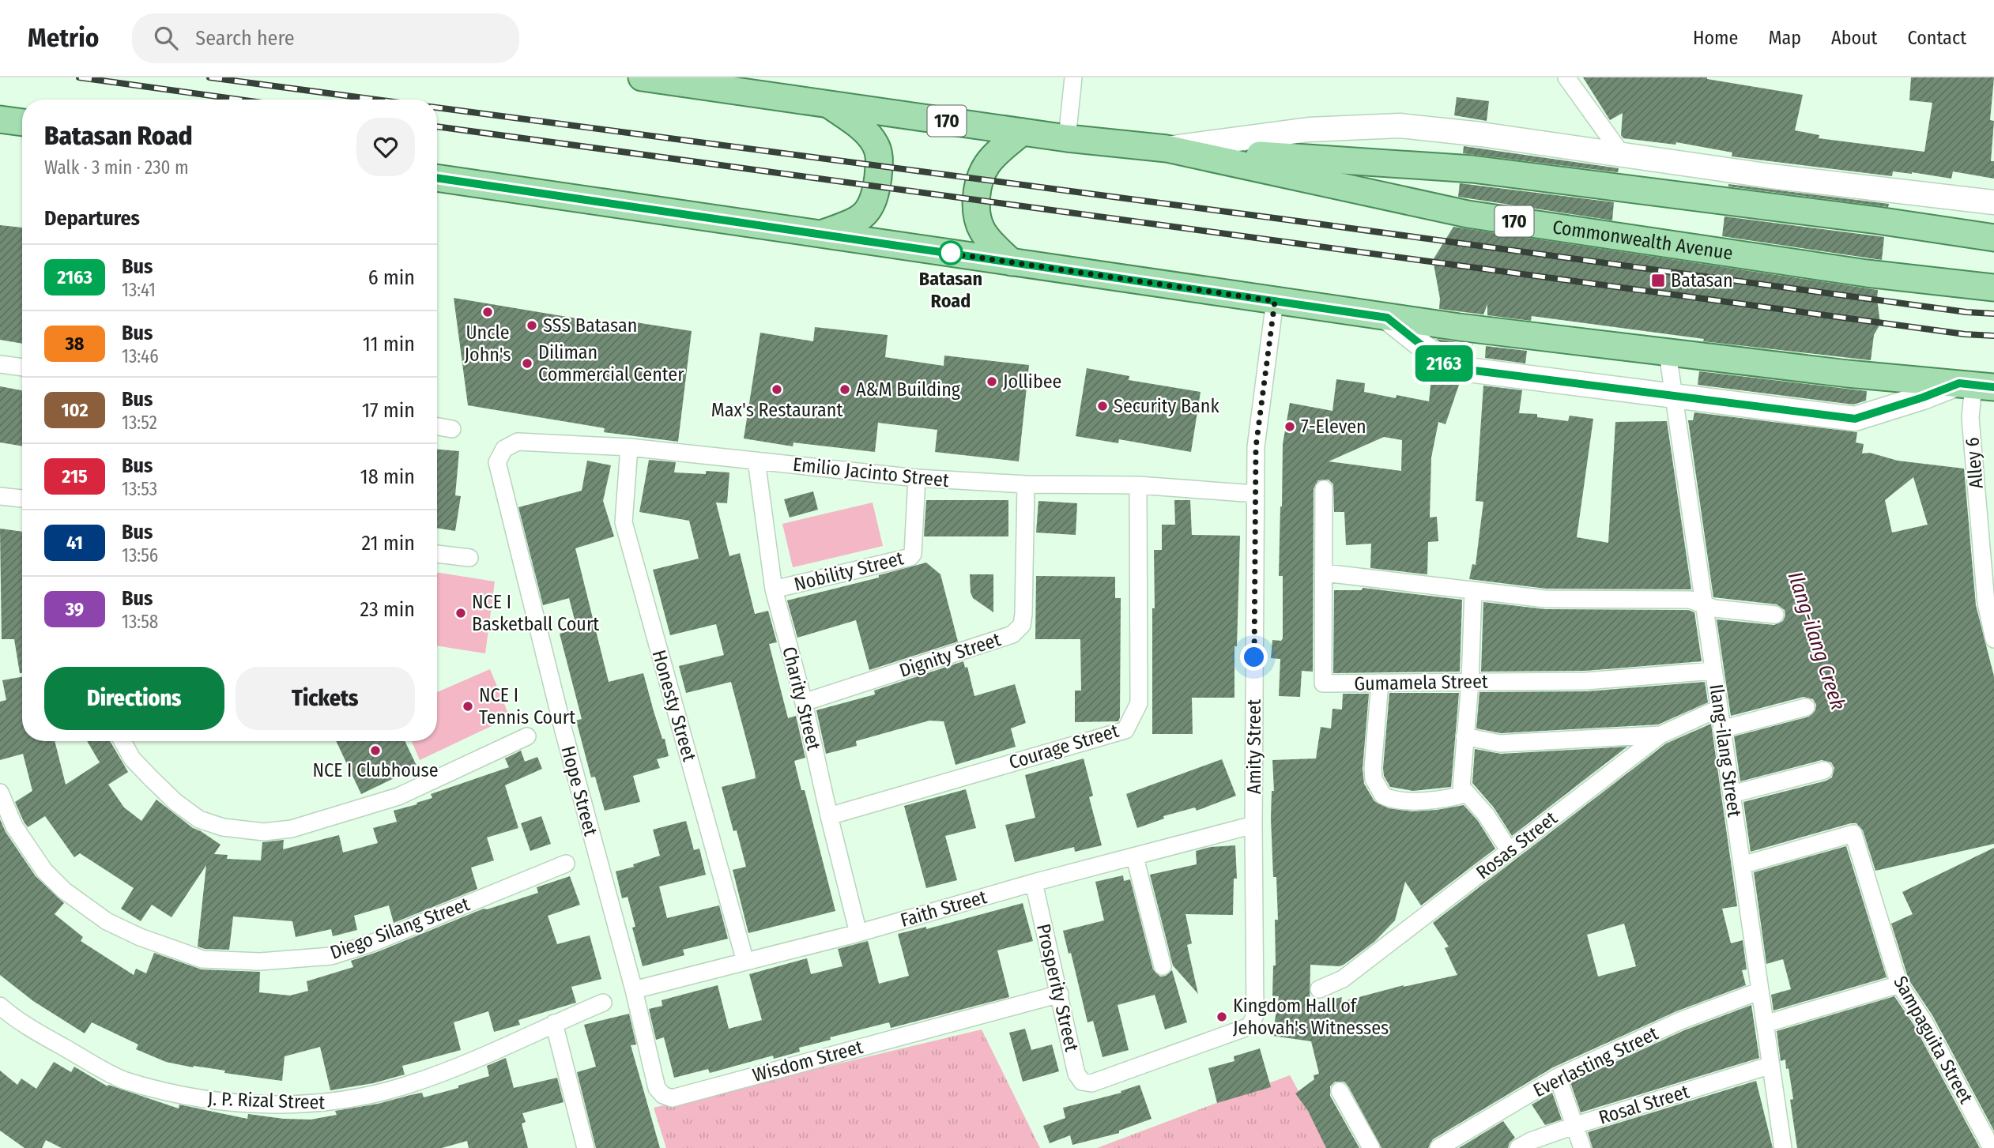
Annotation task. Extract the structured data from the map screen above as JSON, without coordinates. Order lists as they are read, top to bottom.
{
  "streets": {
    "main road": ["170", "Commonwealth Avenue"],
    "street": [
      "Alley 6",
      "Emilio Jacinto Street",
      "Nobility Street",
      "Dignity Street",
      "Gumamela Street",
      "Charity Street",
      "Honesty Street",
      "Courage Street",
      "Amity Street",
      "Ilang-ilang Street",
      "Hope Street",
      "Rosas Street",
      "Faith Street",
      "Diego Silang Street",
      "Prosperity Street",
      "Sampaguita Street",
      "Wisdom Street",
      "Everlasting Street",
      "J. P. Rizal Street",
      "Rosal Street"
    ]
  },
  "crossings": [
    ["Emilio Jacinto Street", "Nobility Street"],
    ["Emilio Jacinto Street", "Dignity Street"],
    ["Emilio Jacinto Street", "Charity Street"],
    ["Emilio Jacinto Street", "Honesty Street"],
    ["Emilio Jacinto Street", "Courage Street"],
    ["Emilio Jacinto Street", "Amity Street"],
    ["Emilio Jacinto Street", "Hope Street"],
    ["Nobility Street", "Charity Street"],
    ["Dignity Street", "Charity Street"],
    ["Gumamela Street", "Ilang-ilang Street"],
    ["Charity Street", "Courage Street"],
    ["Charity Street", "Faith Street"],
    ["Honesty Street", "Faith Street"],
    ["Amity Street", "Faith Street"],
    ["Amity Street", "Prosperity Street"],
    ["Ilang-ilang Street", "Rosas Street"],
    ["Ilang-ilang Street", "Sampaguita Street"],
    ["Ilang-ilang Street", "Everlasting Street"],
    ["Ilang-ilang Street", "Rosal Street"],
    ["Hope Street", "Faith Street"],
    ["Hope Street", "Wisdom Street"],
    ["Faith Street", "Prosperity Street"],
    ["Faith Street", "Wisdom Street"],
    ["Prosperity Street", "Wisdom Street"]
  ],
  "water": ["Ilang-ilang Creek"],
  "places": {
    "other": [
      "Batasan Road",
      "Uncle John's",
      "SSS Batasan",
      "Diliman Commercial Center",
      "Jollibee",
      "Max's Restaurant",
      "A&M Building",
      "Security Bank",
      "7-Eleven",
      "NCE I Basketball Court",
      "NCE I Tennis Court",
      "NCE I Clubhouse",
      "Kingdom Hall of Jehovah's Witnesses"
    ],
    "transit": ["Batasan"]
  },
  "lines": ["bus line 2163"],
  "page": {
    "header": "Metrio",
    "search": "Search here",
    "nav": [
      "Home",
      "Map",
      "About",
      "Contact"
    ],
    "on_map": "2163",
    "heading": [
      ["Batasan Road", "Walk · 3 min · 230 m"],
      "Departures"
    ],
    "list": [
      {
        "mark": "2163",
        "name": "Bus",
        "note": "13:41",
        "value": "6 min"
      },
      {
        "mark": "38",
        "name": "Bus",
        "note": "13:46",
        "value": "11 min"
      },
      {
        "mark": "102",
        "name": "Bus",
        "note": "13:52",
        "value": "17 min"
      },
      {
        "mark": "215",
        "name": "Bus",
        "note": "13:53",
        "value": "18 min"
      },
      {
        "mark": "41",
        "name": "Bus",
        "note": "13:56",
        "value": "21 min"
      },
      {
        "mark": "39",
        "name": "Bus",
        "note": "13:58",
        "value": "23 min"
      }
    ],
    "buttons": ["Directions", "Tickets"]
  }
}
